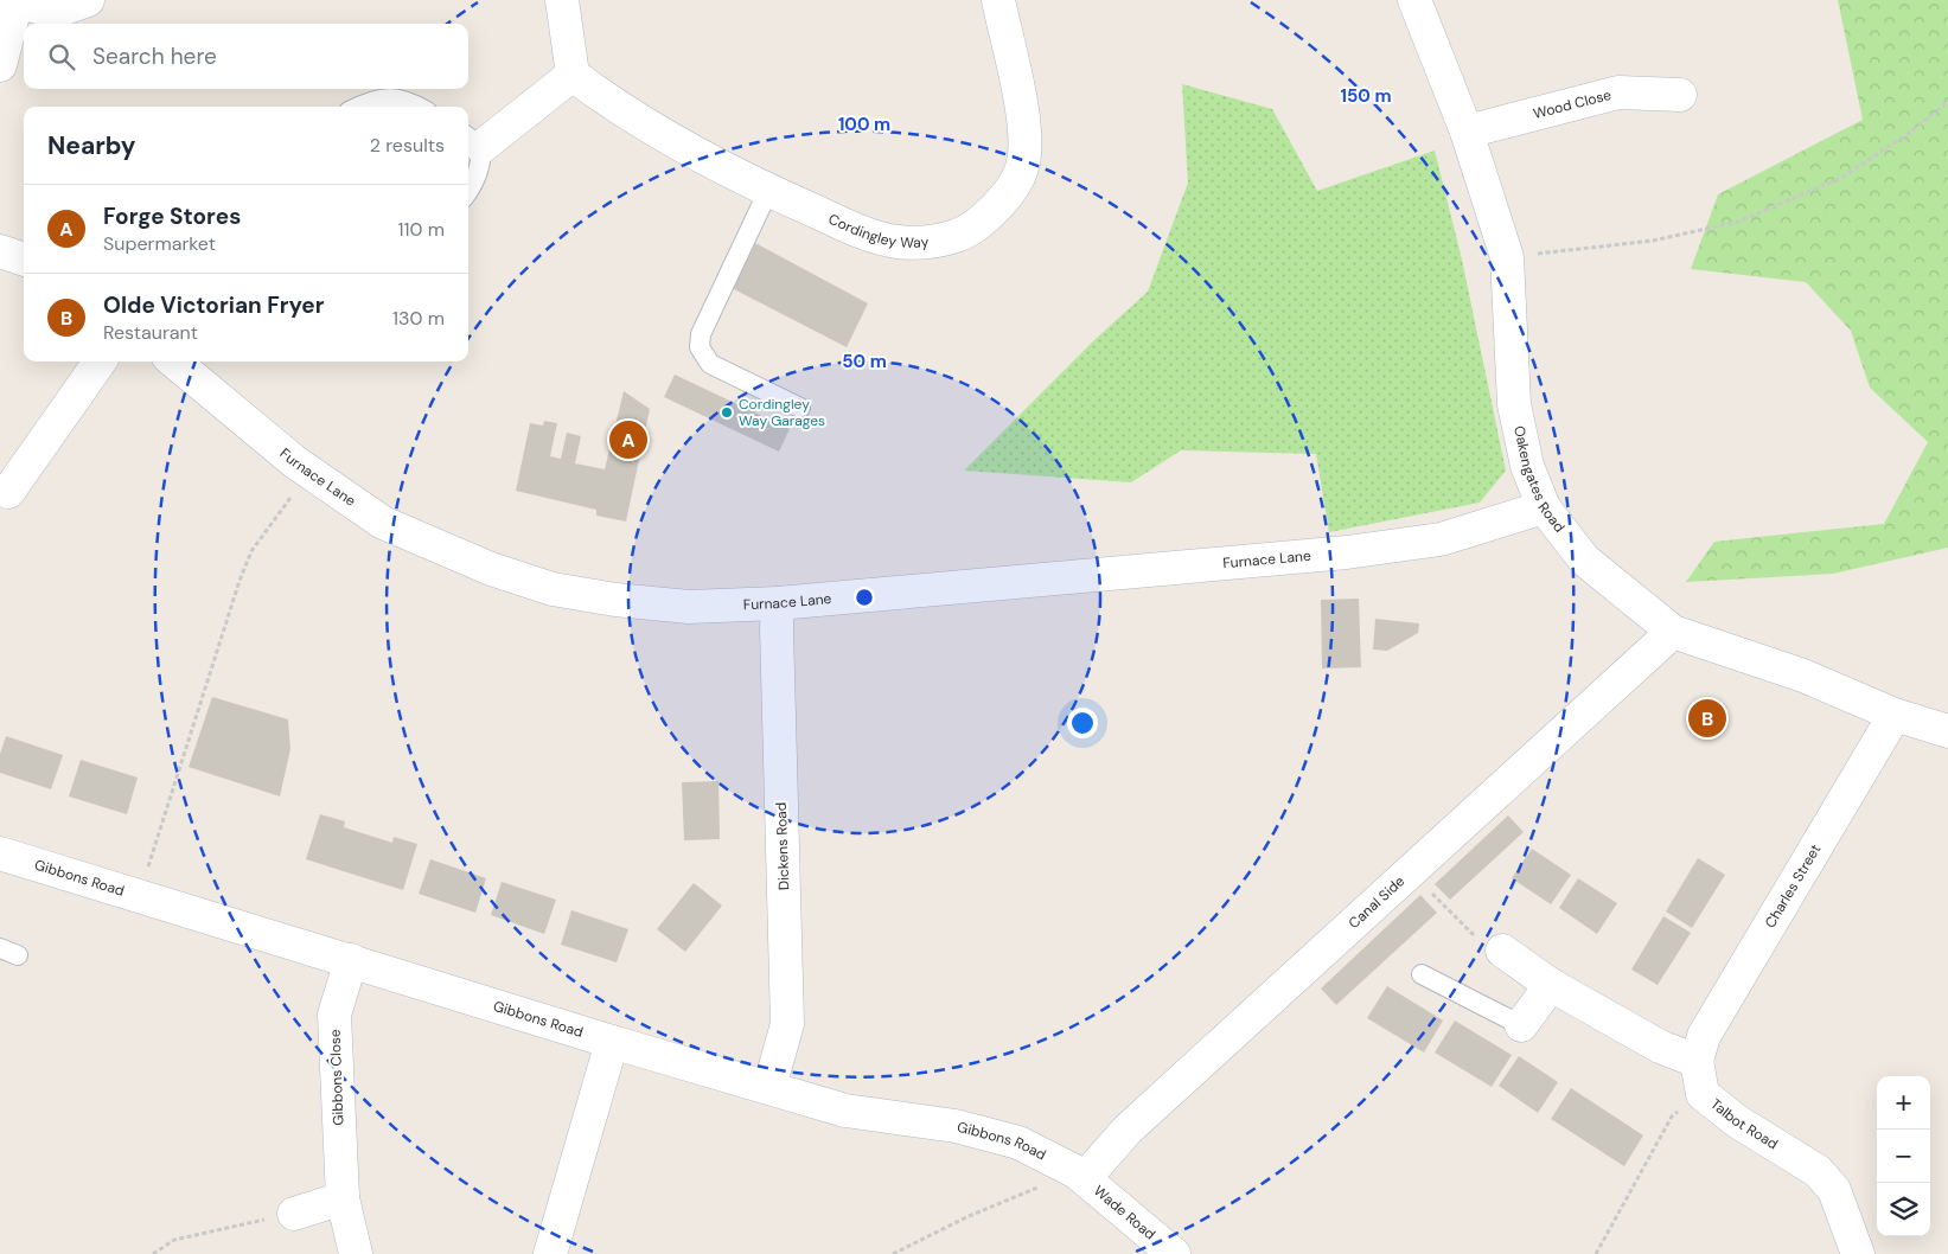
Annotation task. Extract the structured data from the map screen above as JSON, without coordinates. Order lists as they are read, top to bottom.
{
  "streets": {
    "street": [
      "Wood Close",
      "Cordingley Way",
      "Furnace Lane",
      "Oakengates Road",
      "Dickens Road",
      "Gibbons Road",
      "Charles Street",
      "Canal Side",
      "Gibbons Close",
      "Talbot Road",
      "Wade Road"
    ]
  },
  "crossings": [
    ["Wood Close", "Oakengates Road"],
    ["Furnace Lane", "Oakengates Road"],
    ["Furnace Lane", "Dickens Road"],
    ["Oakengates Road", "Charles Street"],
    ["Oakengates Road", "Canal Side"],
    ["Dickens Road", "Gibbons Road"],
    ["Gibbons Road", "Canal Side"],
    ["Gibbons Road", "Gibbons Close"],
    ["Gibbons Road", "Wade Road"],
    ["Charles Street", "Talbot Road"],
    ["Canal Side", "Wade Road"]
  ],
  "places": ["Cordingley Way Garages"],
  "page": {
    "search": "Search here",
    "heading": ["Nearby", "2 results"],
    "list": [
      {
        "mark": "A",
        "name": "Forge Stores",
        "note": "Supermarket",
        "value": "110 m"
      },
      {
        "mark": "B",
        "name": "Olde Victorian Fryer",
        "note": "Restaurant",
        "value": "130 m"
      }
    ],
    "pins": ["A", "B"],
    "map_buttons": ["+", "−"]
  },
  "rings": ["150 m", "100 m", "50 m"]
}
